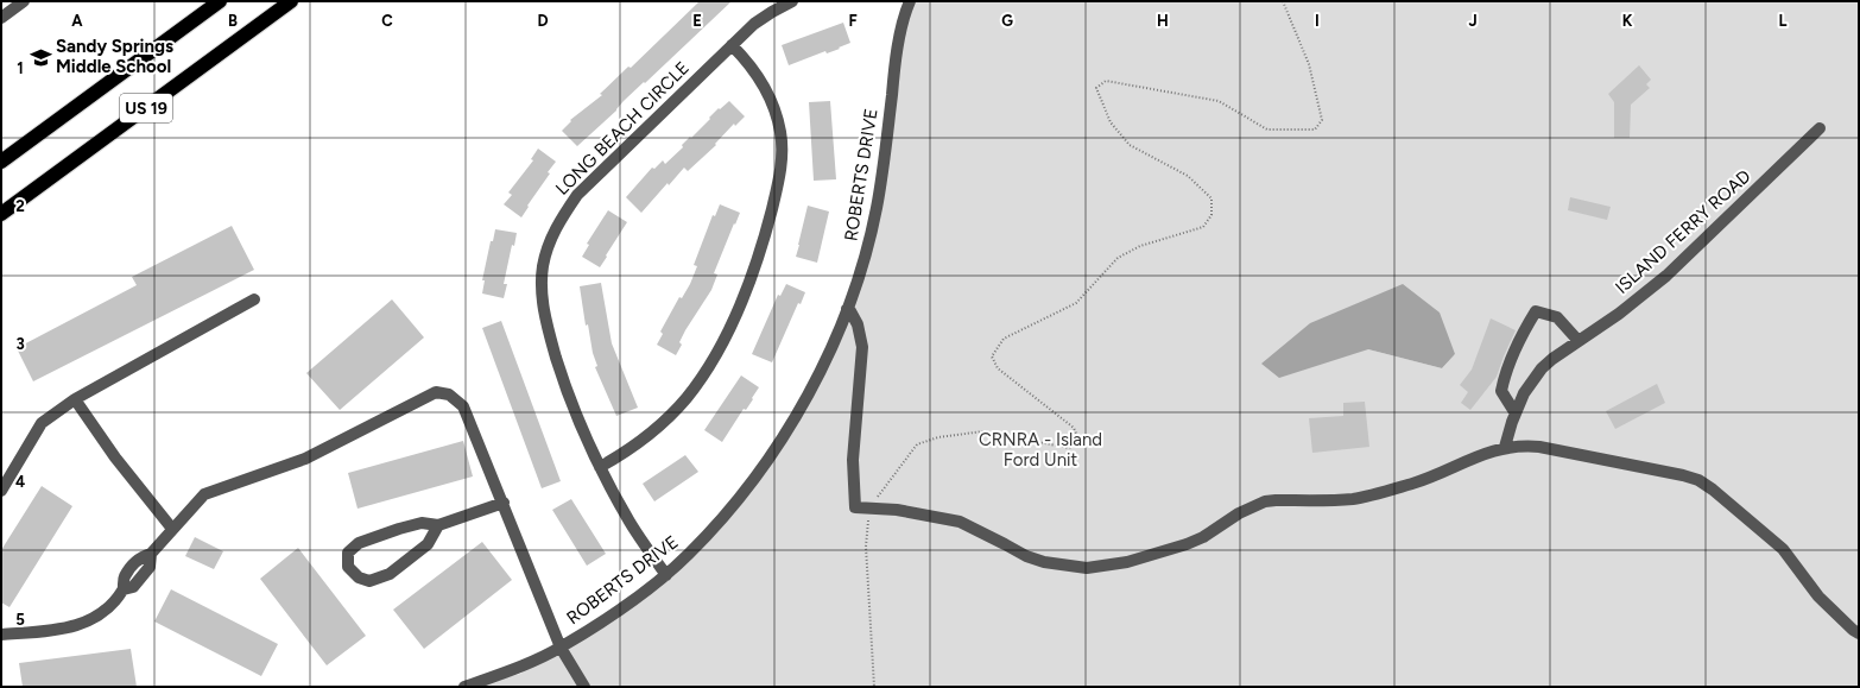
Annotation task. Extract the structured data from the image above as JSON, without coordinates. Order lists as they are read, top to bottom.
{
  "streets": {
    "highway": ["US 19"],
    "street": ["LONG BEACH CIRCLE", "ROBERTS DRIVE", "ISLAND FERRY ROAD"]
  },
  "crossings": [
    ["LONG BEACH CIRCLE", "ROBERTS DRIVE"]
  ],
  "parks": ["CRNRA - Island Ford Unit"],
  "places": {
    "school or university": ["Sandy Springs Middle School"]
  },
  "grid": {
    "columns": [
      "A",
      "B",
      "C",
      "D",
      "E",
      "F",
      "G",
      "H",
      "I",
      "J",
      "K",
      "L"
    ],
    "rows": [
      "1",
      "2",
      "3",
      "4",
      "5"
    ]
  }
}
